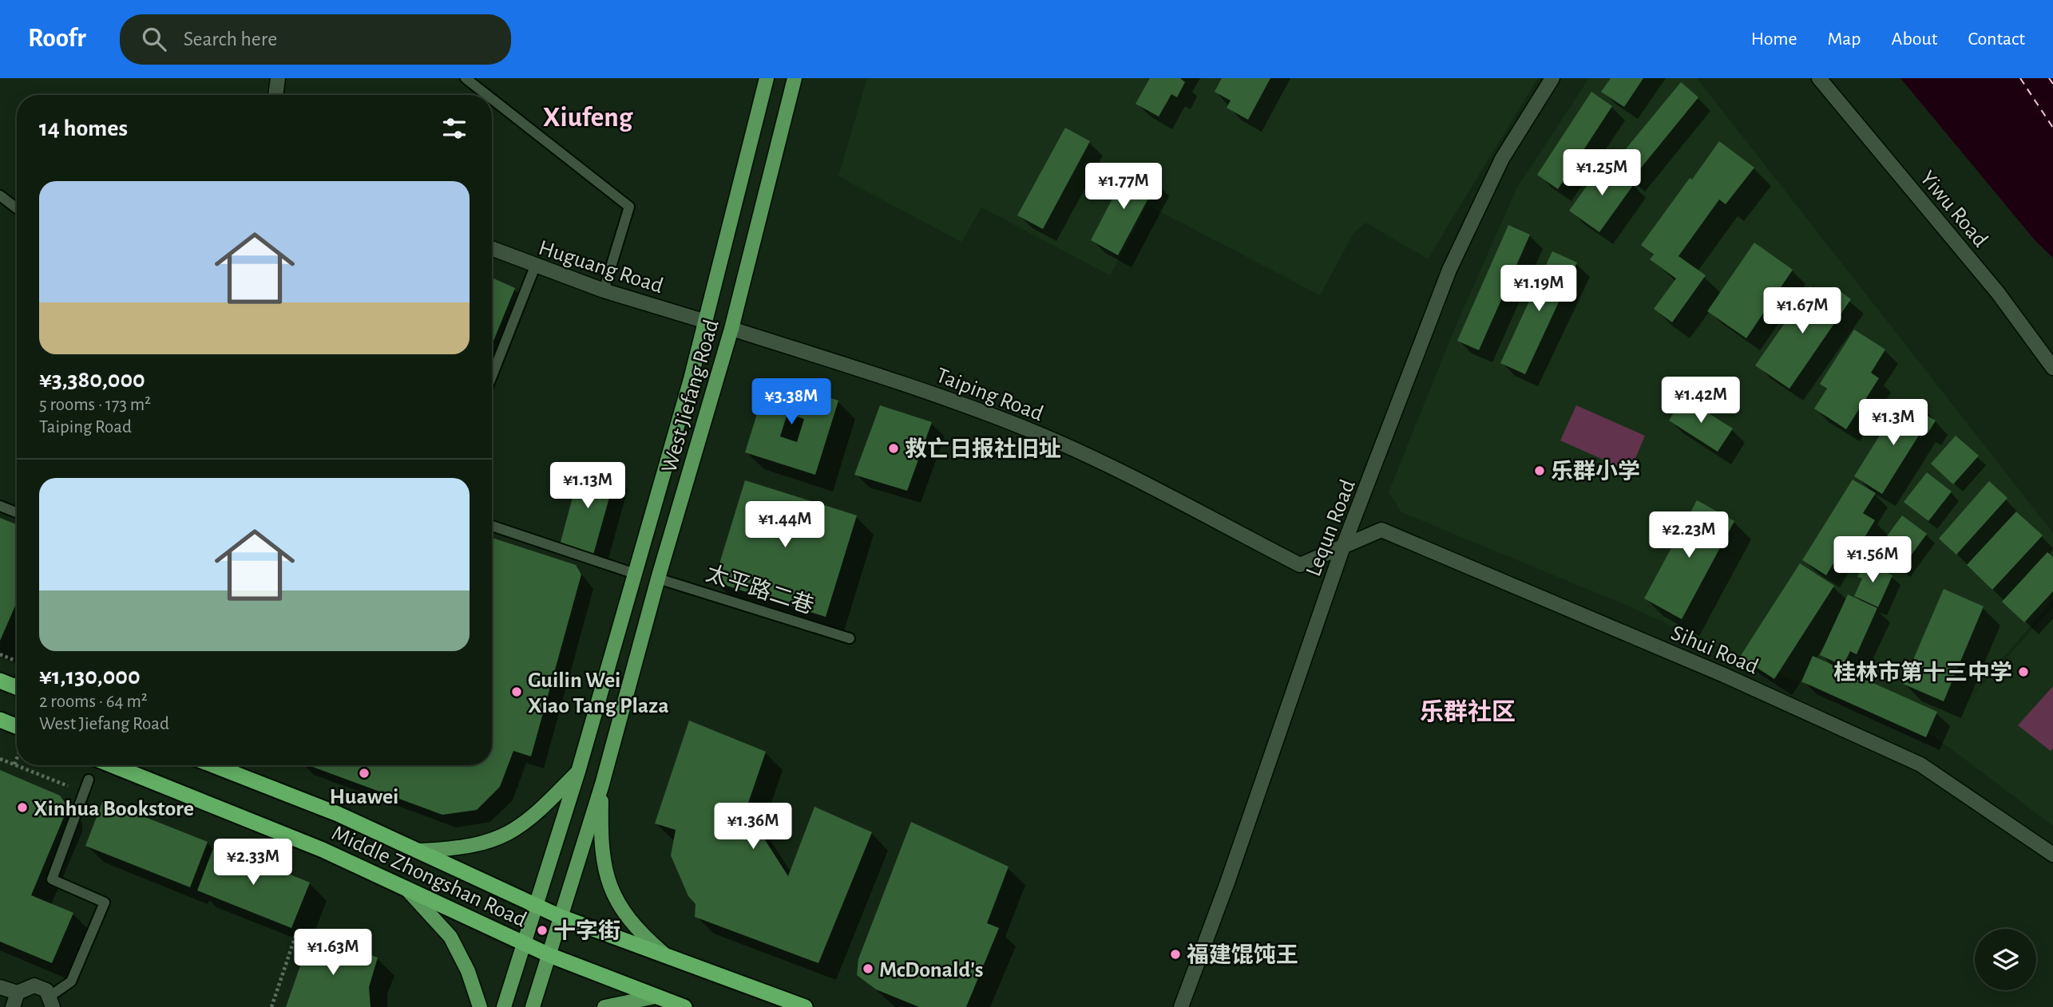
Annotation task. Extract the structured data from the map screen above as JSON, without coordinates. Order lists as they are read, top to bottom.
{
  "streets": {
    "highway": ["Middle Zhongshan Road"],
    "main road": ["West Jiefang Road"],
    "street": [
      "Yiwu Road",
      "Huguang Road",
      "Taiping Road",
      "Lequn Road",
      "Sihui Road"
    ],
    "lane": ["太平路二巷"]
  },
  "crossings": [
    ["Huguang Road", "West Jiefang Road"],
    ["Taiping Road", "West Jiefang Road"],
    ["Taiping Road", "Lequn Road"],
    ["Taiping Road", "Sihui Road"],
    ["West Jiefang Road", "太平路二巷"],
    ["West Jiefang Road", "Middle Zhongshan Road"],
    ["Lequn Road", "Sihui Road"]
  ],
  "districts": ["Xiufeng", "乐群社区"],
  "places": [
    "救亡日报社旧址",
    "乐群小学",
    "桂林市第十三中学",
    "Guilin Wei Xiao Tang Plaza",
    "Huawei",
    "Xinhua Bookstore",
    "十字街",
    "福建馄饨王",
    "McDonald's"
  ],
  "page": {
    "header": "Roofr",
    "search": "Search here",
    "nav": [
      "Home",
      "Map",
      "About",
      "Contact"
    ],
    "heading": "14 homes",
    "price": [
      "¥1.25M",
      "¥1.77M",
      "¥1.19M",
      "¥1.67M",
      "¥1.42M",
      "¥3.38M",
      "¥1.3M",
      "¥1.13M",
      "¥1.44M",
      "¥2.23M",
      "¥1.56M",
      "¥1.36M",
      "¥2.33M",
      "¥1.63M"
    ],
    "list": [
      {
        "name": "¥3,380,000",
        "note": "5 rooms · 173 m² · Taiping Road"
      },
      {
        "name": "¥1,130,000",
        "note": "2 rooms · 64 m² · West Jiefang Road"
      }
    ]
  }
}
